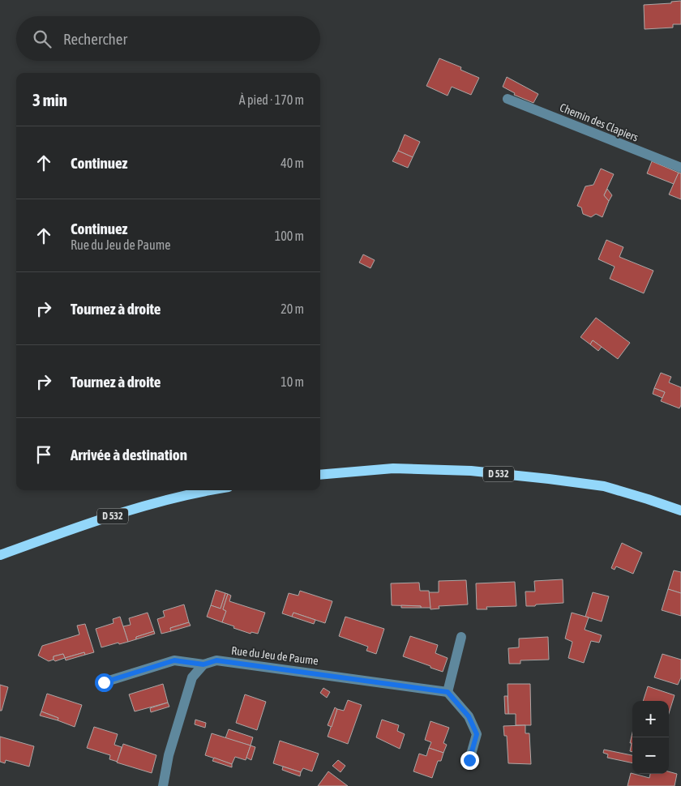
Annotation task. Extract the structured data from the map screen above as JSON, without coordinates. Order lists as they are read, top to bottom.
{
  "streets": {
    "main road": ["D 532"],
    "street": ["Chemin des Clapiers", "Rue du Jeu de Paume"]
  },
  "page": {
    "search": "Rechercher",
    "heading": ["3 min", "À pied · 170 m"],
    "list": [
      ["Continuez", "40 m"],
      ["Continuez", "Rue du Jeu de Paume", "100 m"],
      ["Tournez à droite", "20 m"],
      ["Tournez à droite", "10 m"],
      "Arrivée à destination"
    ],
    "map_buttons": ["+", "−"]
  }
}
